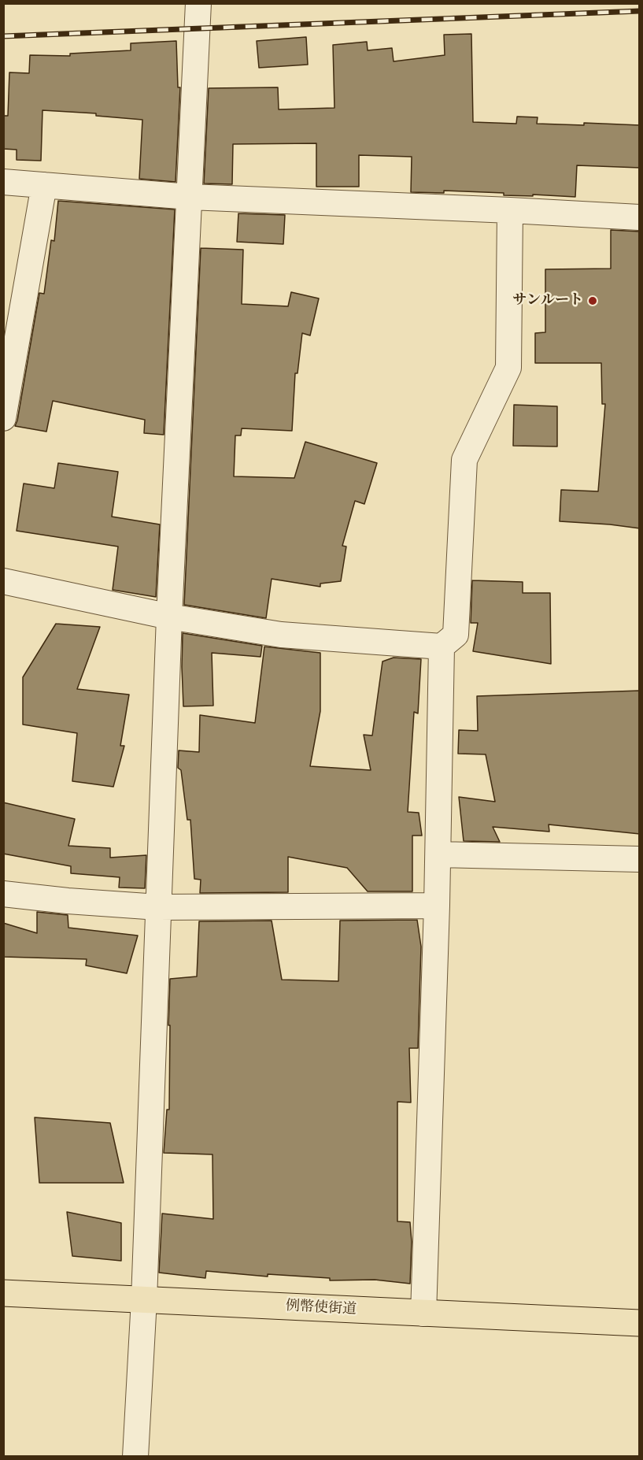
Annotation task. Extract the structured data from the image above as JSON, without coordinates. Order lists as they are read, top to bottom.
{
  "streets": {
    "main road": ["例幣使街道"]
  },
  "places": ["サンルート"]
}
